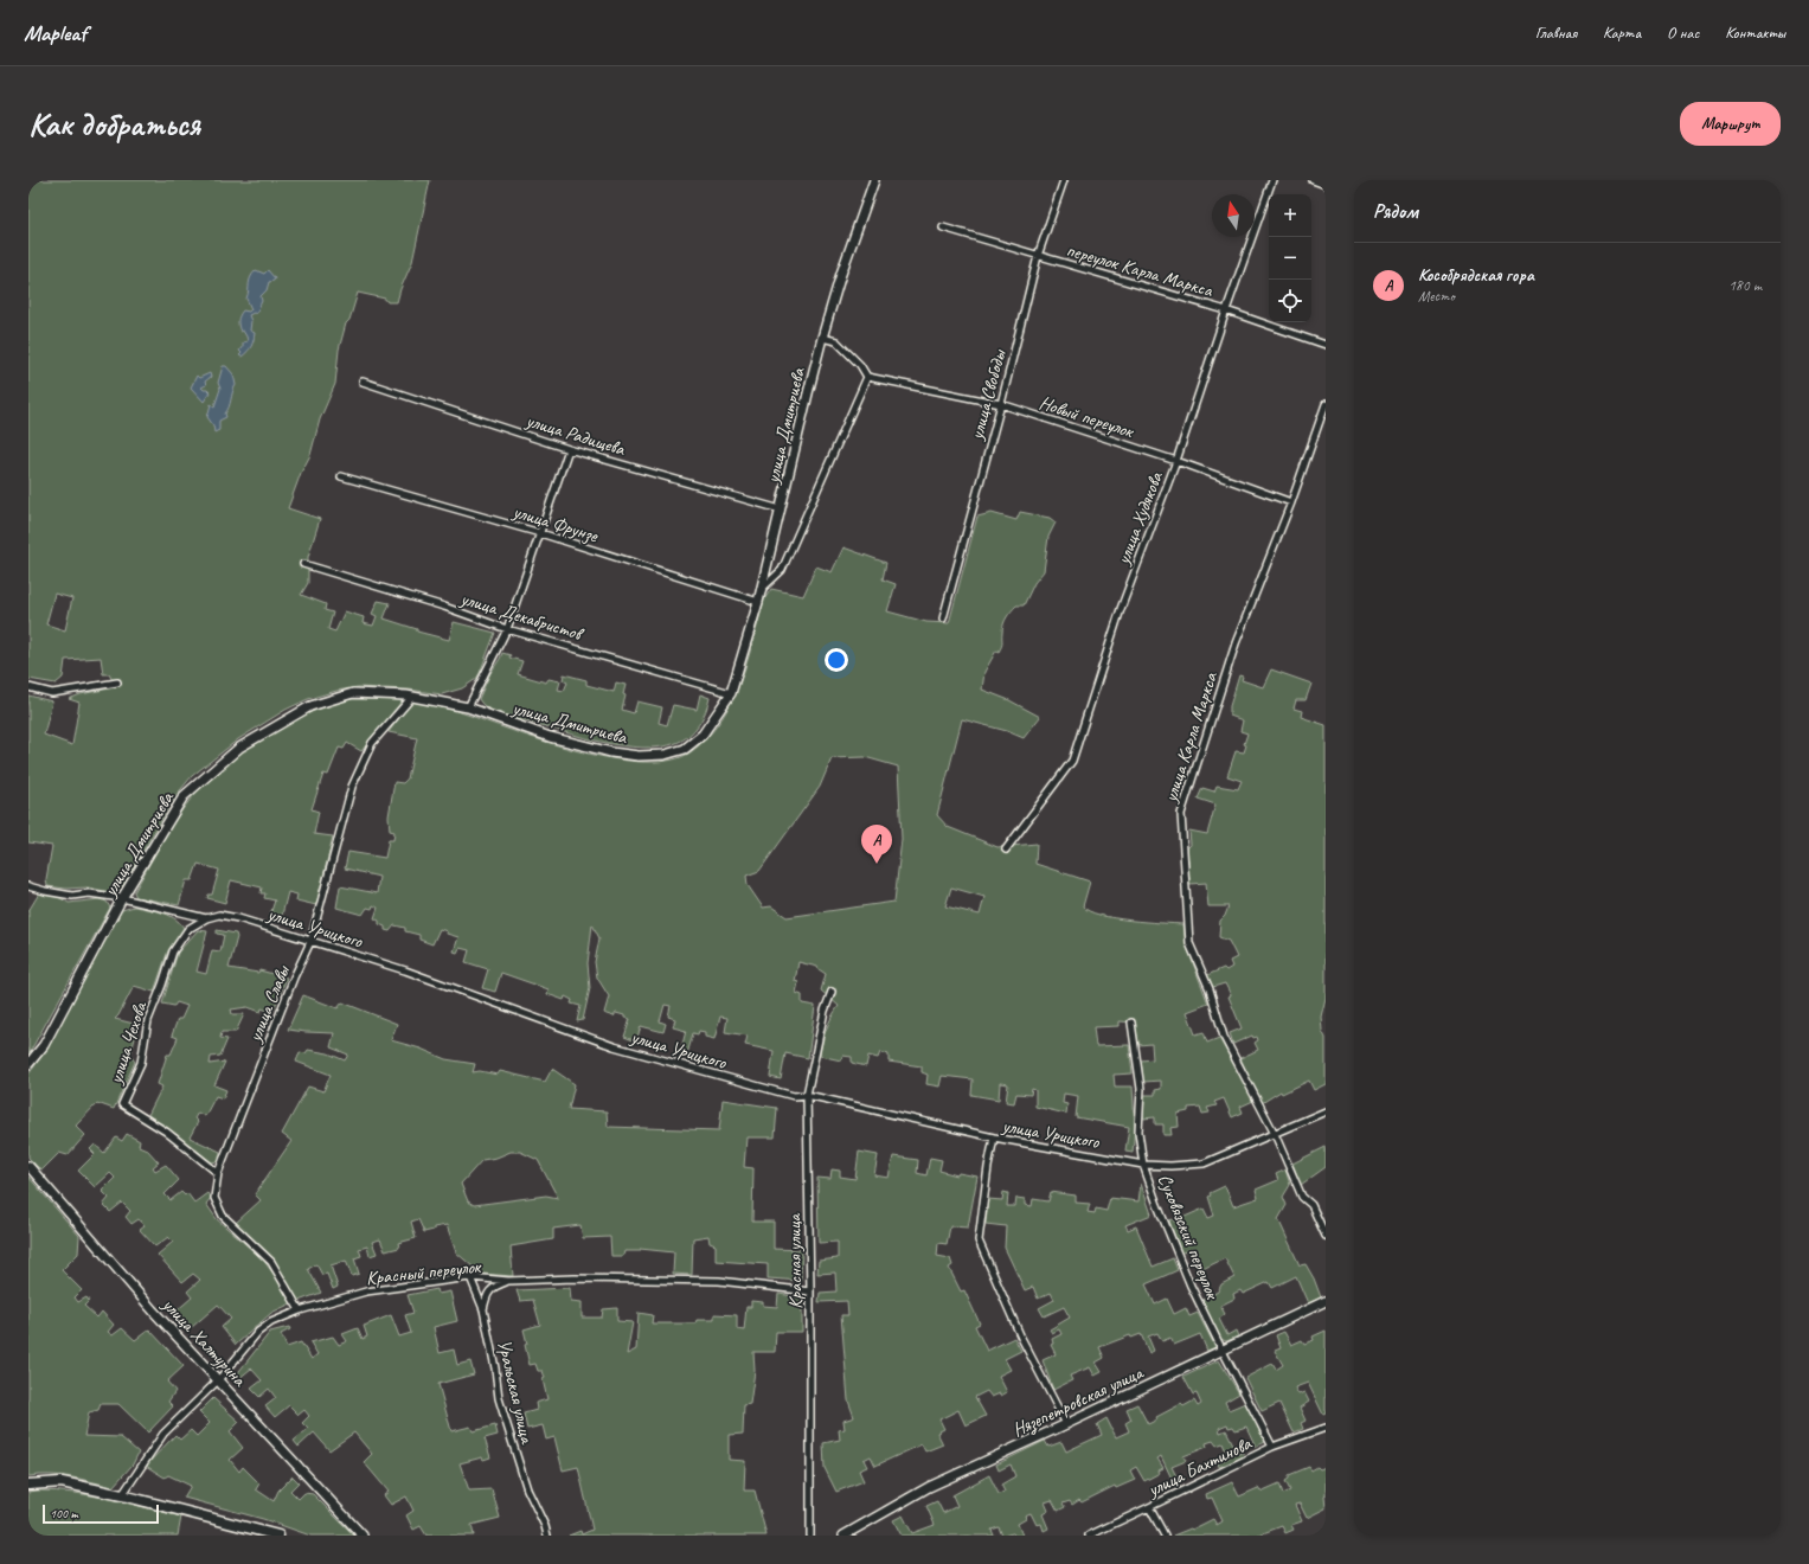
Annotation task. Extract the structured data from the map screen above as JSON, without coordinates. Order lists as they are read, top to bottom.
{
  "streets": {
    "street": [
      "переулок Карла Маркса",
      "улица Свободы",
      "Новый переулок",
      "улица Дмитриева",
      "улица Радищева",
      "улица Худякова",
      "улица Фрунзе",
      "улица Декабристов",
      "улица Карла Маркса",
      "улица Урицкого",
      "улица Славы",
      "улица Чехова",
      "Суховязский переулок",
      "Красная улица",
      "Красный переулок",
      "улица Халтурина",
      "Уральская улица",
      "Нязепетровская улица",
      "улица Бахтинова"
    ]
  },
  "crossings": [
    ["переулок Карла Маркса", "улица Свободы"],
    ["переулок Карла Маркса", "улица Худякова"],
    ["улица Свободы", "Новый переулок"],
    ["Новый переулок", "улица Худякова"],
    ["Новый переулок", "улица Карла Маркса"],
    ["улица Дмитриева", "улица Радищева"],
    ["улица Дмитриева", "улица Фрунзе"],
    ["улица Дмитриева", "улица Декабристов"],
    ["улица Дмитриева", "улица Урицкого"],
    ["улица Дмитриева", "улица Славы"],
    ["улица Карла Маркса", "улица Урицкого"],
    ["улица Урицкого", "улица Славы"],
    ["улица Урицкого", "улица Чехова"],
    ["улица Урицкого", "Суховязский переулок"],
    ["улица Урицкого", "Красная улица"],
    ["улица Славы", "улица Чехова"],
    ["улица Славы", "Красный переулок"],
    ["Суховязский переулок", "Нязепетровская улица"],
    ["Суховязский переулок", "улица Бахтинова"],
    ["Красная улица", "Красный переулок"],
    ["Красный переулок", "улица Халтурина"],
    ["Красный переулок", "Уральская улица"]
  ],
  "scale_bar": "100 m",
  "north": "top",
  "page": {
    "header": "Mapleaf",
    "nav": [
      "Главная",
      "Карта",
      "О нас",
      "Контакты"
    ],
    "buttons": "Маршрут",
    "title": "Как добраться",
    "heading": "Рядом",
    "map_buttons": ["+", "−"],
    "list": [
      {
        "mark": "A",
        "name": "Кособрядская гора",
        "note": "Место",
        "value": "180 m"
      }
    ],
    "pins": "A",
    "scale": "100 m"
  }
}
